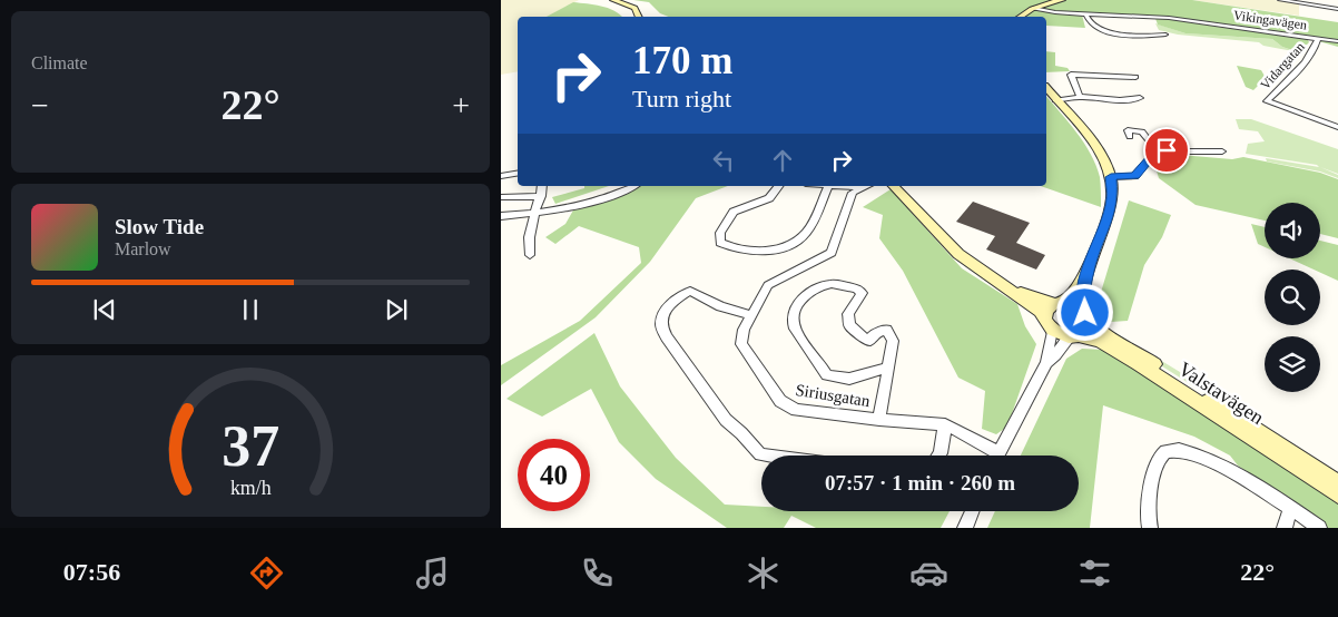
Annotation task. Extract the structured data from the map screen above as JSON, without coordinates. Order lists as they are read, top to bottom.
{
  "streets": {
    "street": [
      "Vikingavägen",
      "Vidargatan",
      "Valstavägen",
      "Siriusgatan"
    ]
  },
  "crossings": [
    ["Vikingavägen", "Vidargatan"]
  ],
  "page": {
    "tile": "Climate",
    "turn": ["170 m", "Turn right"],
    "heat": ["−", "22°", "+"],
    "song": ["Slow Tide", "Marlow"],
    "limit": "40",
    "trip": "07:57 · 1 min · 260 m",
    "tabs": ["07:56", "22°"],
    "gauge": ["37", "km/h"]
  }
}
